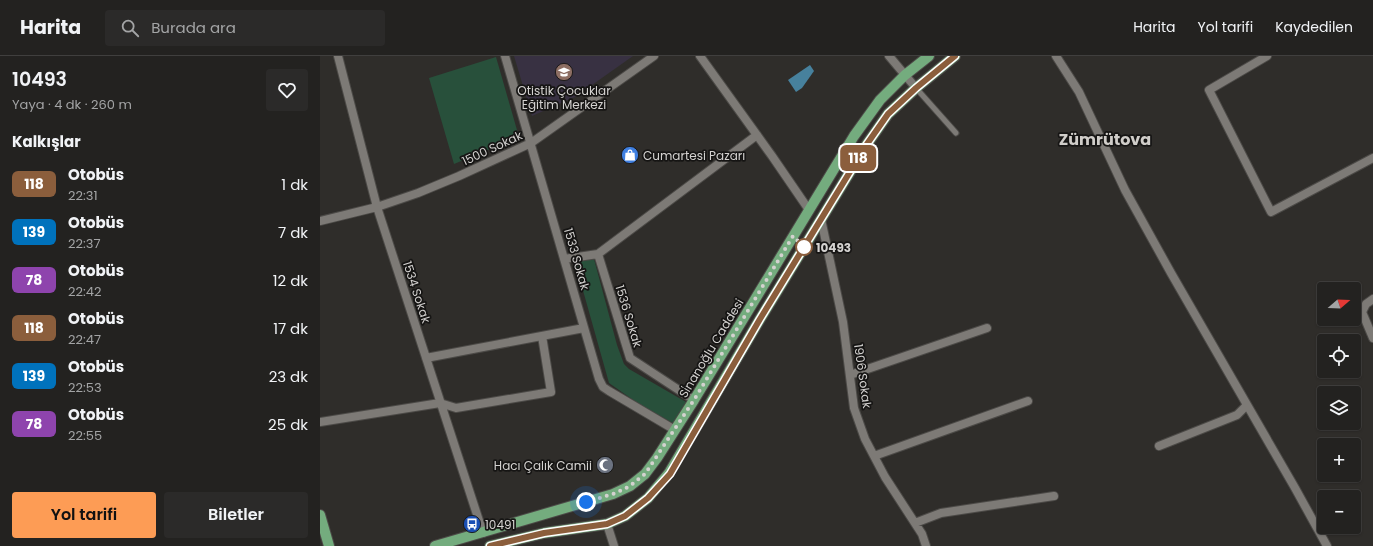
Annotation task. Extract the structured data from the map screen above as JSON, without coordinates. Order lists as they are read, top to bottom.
{
  "streets": {
    "main road": ["Si̇nanoğlu Caddesi"],
    "street": [
      "1500 Sokak",
      "1533 Sokak",
      "1534 Sokak",
      "1536 Sokak",
      "1906 Sokak"
    ]
  },
  "crossings": [
    ["1500 Sokak", "1533 Sokak"],
    ["1500 Sokak", "1534 Sokak"],
    ["1533 Sokak", "Si̇nanoğlu Caddesi"],
    ["1534 Sokak", "Si̇nanoğlu Caddesi"],
    ["1536 Sokak", "Si̇nanoğlu Caddesi"]
  ],
  "districts": ["Zümrütova"],
  "places": {
    "school or university": ["Otistik Çocuklar Eğitim Merkezi"],
    "shop": ["Cumartesi Pazarı"],
    "other": ["10493"],
    "mosque": ["Hacı Çalık Camii"],
    "bus stop": ["10491"]
  },
  "lines": ["bus line 118"],
  "north": "right",
  "page": {
    "header": "Harita",
    "search": "Burada ara",
    "nav": ["Harita", "Yol tarifi", "Kaydedilen"],
    "heading": [
      ["10493", "Yaya · 4 dk · 260 m"],
      "Kalkışlar"
    ],
    "on_map": "118",
    "list": [
      {
        "mark": "118",
        "name": "Otobüs",
        "note": "22:31",
        "value": "1 dk"
      },
      {
        "mark": "139",
        "name": "Otobüs",
        "note": "22:37",
        "value": "7 dk"
      },
      {
        "mark": "78",
        "name": "Otobüs",
        "note": "22:42",
        "value": "12 dk"
      },
      {
        "mark": "118",
        "name": "Otobüs",
        "note": "22:47",
        "value": "17 dk"
      },
      {
        "mark": "139",
        "name": "Otobüs",
        "note": "22:53",
        "value": "23 dk"
      },
      {
        "mark": "78",
        "name": "Otobüs",
        "note": "22:55",
        "value": "25 dk"
      }
    ],
    "map_buttons": ["+", "−"],
    "buttons": ["Yol tarifi", "Biletler"]
  }
}
